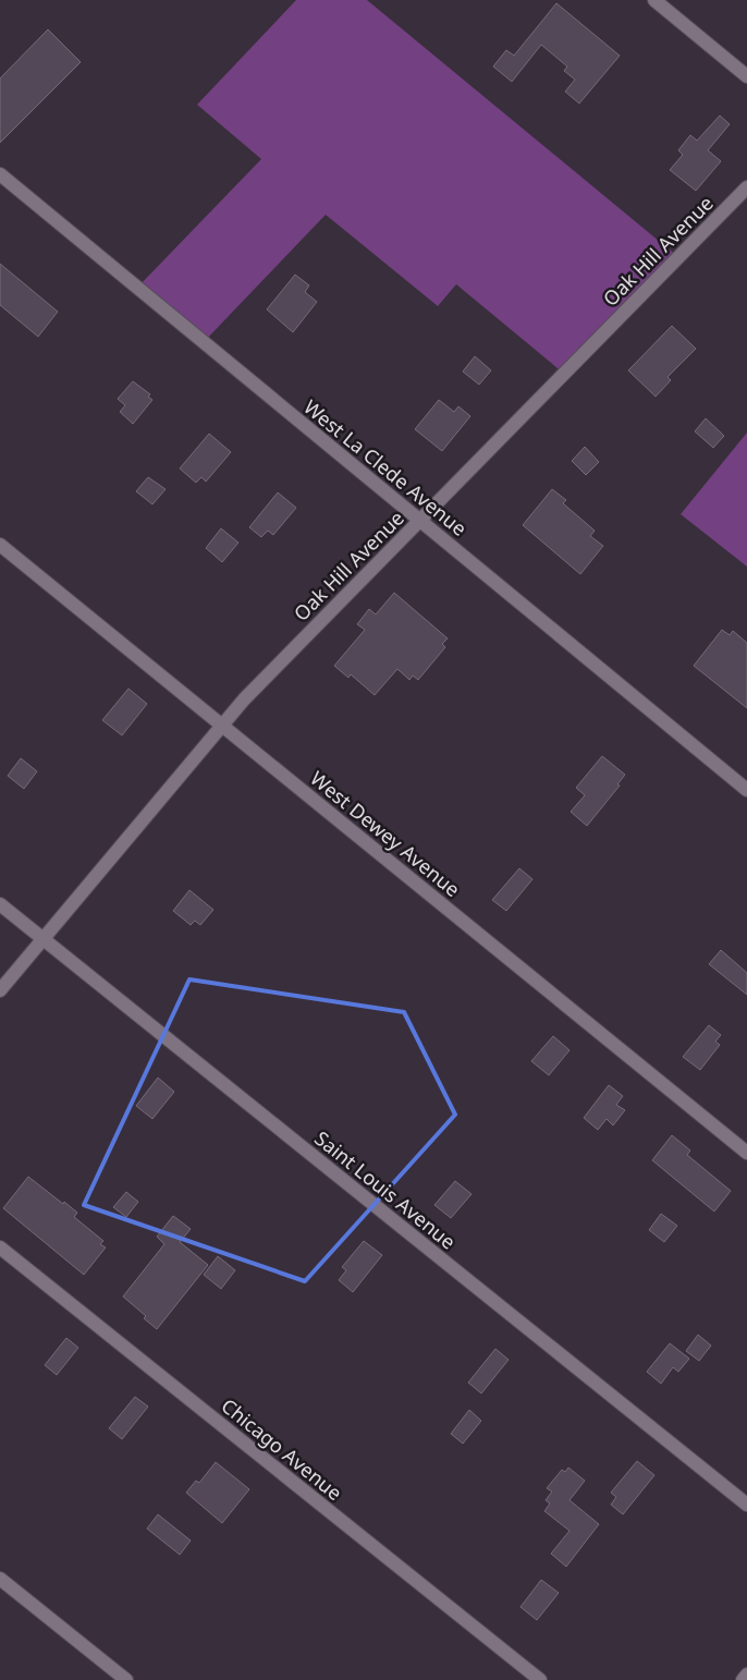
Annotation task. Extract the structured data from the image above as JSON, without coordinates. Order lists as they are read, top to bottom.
{
  "streets": {
    "street": [
      "Oak Hill Avenue",
      "West La Clede Avenue",
      "West Dewey Avenue",
      "Saint Louis Avenue",
      "Chicago Avenue"
    ]
  },
  "crossings": [
    ["Oak Hill Avenue", "West La Clede Avenue"],
    ["Oak Hill Avenue", "West Dewey Avenue"],
    ["Oak Hill Avenue", "Saint Louis Avenue"]
  ]
}
